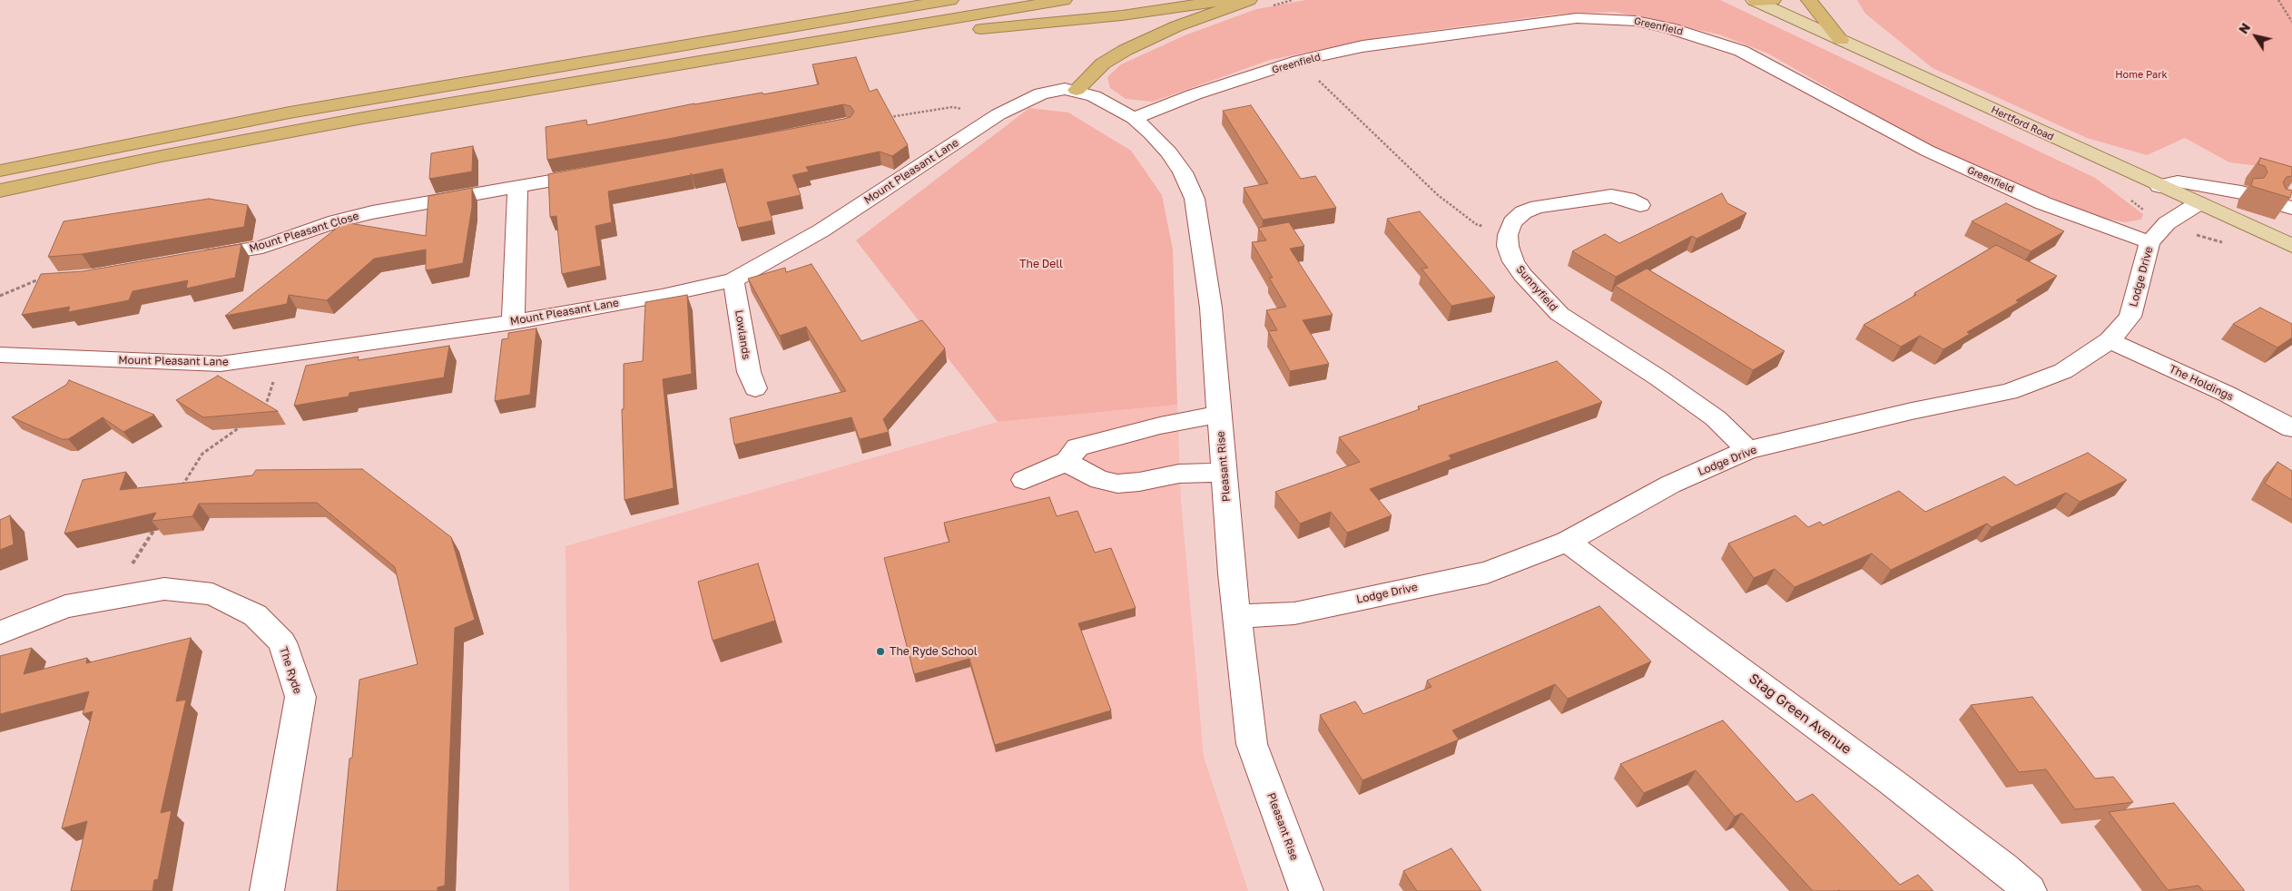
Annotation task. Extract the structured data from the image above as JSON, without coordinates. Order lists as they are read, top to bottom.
{
  "streets": {
    "main road": ["Hertford Road"],
    "street": [
      "Greenfield",
      "Mount Pleasant Lane",
      "Mount Pleasant Close",
      "Lodge Drive",
      "Sunnyfield",
      "Lowlands",
      "The Holdings",
      "Pleasant Rise",
      "The Ryde",
      "Stag Green Avenue"
    ]
  },
  "crossings": [
    ["Greenfield", "Lodge Drive"],
    ["Greenfield", "Pleasant Rise"],
    ["Hertford Road", "Lodge Drive"],
    ["Mount Pleasant Lane", "Lowlands"],
    ["Mount Pleasant Lane", "Pleasant Rise"],
    ["Lodge Drive", "Sunnyfield"],
    ["Lodge Drive", "The Holdings"],
    ["Lodge Drive", "Pleasant Rise"],
    ["Lodge Drive", "Stag Green Avenue"]
  ],
  "parks": ["Home Park", "The Dell"],
  "places": ["The Ryde School"],
  "north": "top left"
}
